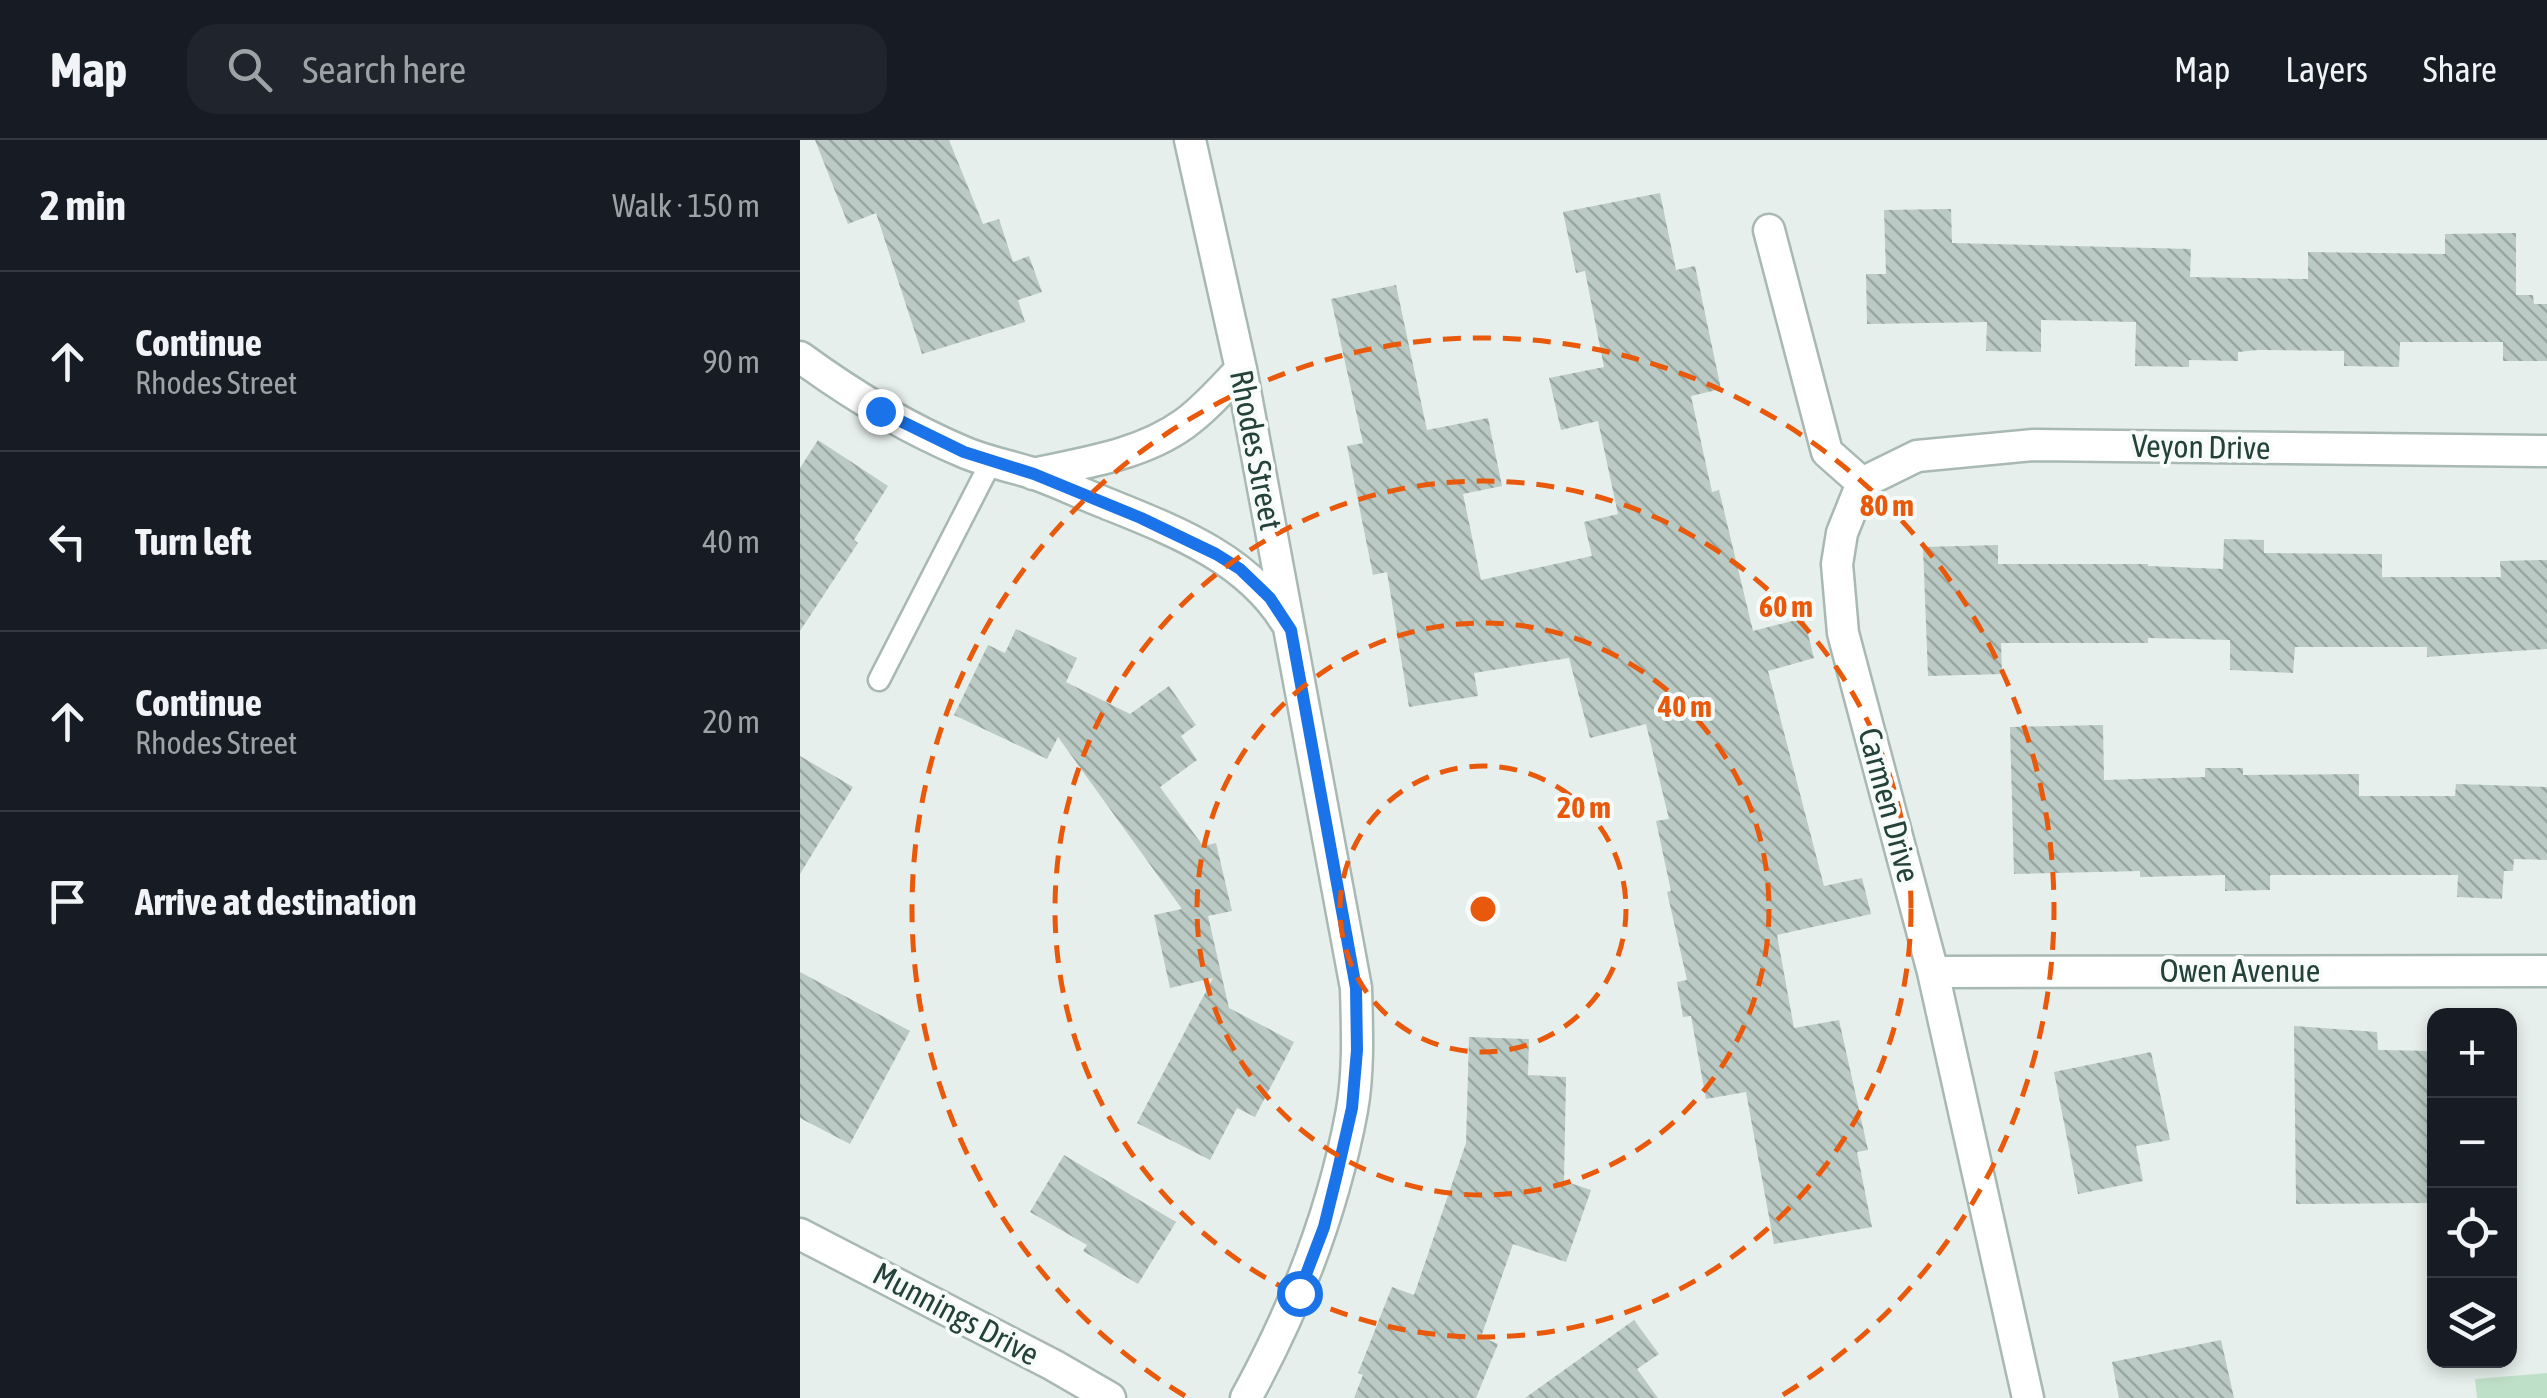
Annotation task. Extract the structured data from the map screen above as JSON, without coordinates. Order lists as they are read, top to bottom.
{
  "streets": {
    "street": [
      "Veyon Drive",
      "Rhodes Street",
      "Carmen Drive",
      "Owen Avenue",
      "Munnings Drive"
    ]
  },
  "crossings": [
    ["Veyon Drive", "Carmen Drive"],
    ["Carmen Drive", "Owen Avenue"]
  ],
  "page": {
    "header": "Map",
    "search": "Search here",
    "nav": ["Map", "Layers", "Share"],
    "heading": ["2 min", "Walk · 150 m"],
    "list": [
      ["Continue", "Rhodes Street", "90 m"],
      ["Turn left", "40 m"],
      ["Continue", "Rhodes Street", "20 m"],
      "Arrive at destination"
    ],
    "map_buttons": ["+", "−"]
  },
  "rings": [
    "80 m",
    "60 m",
    "40 m",
    "20 m"
  ]
}
